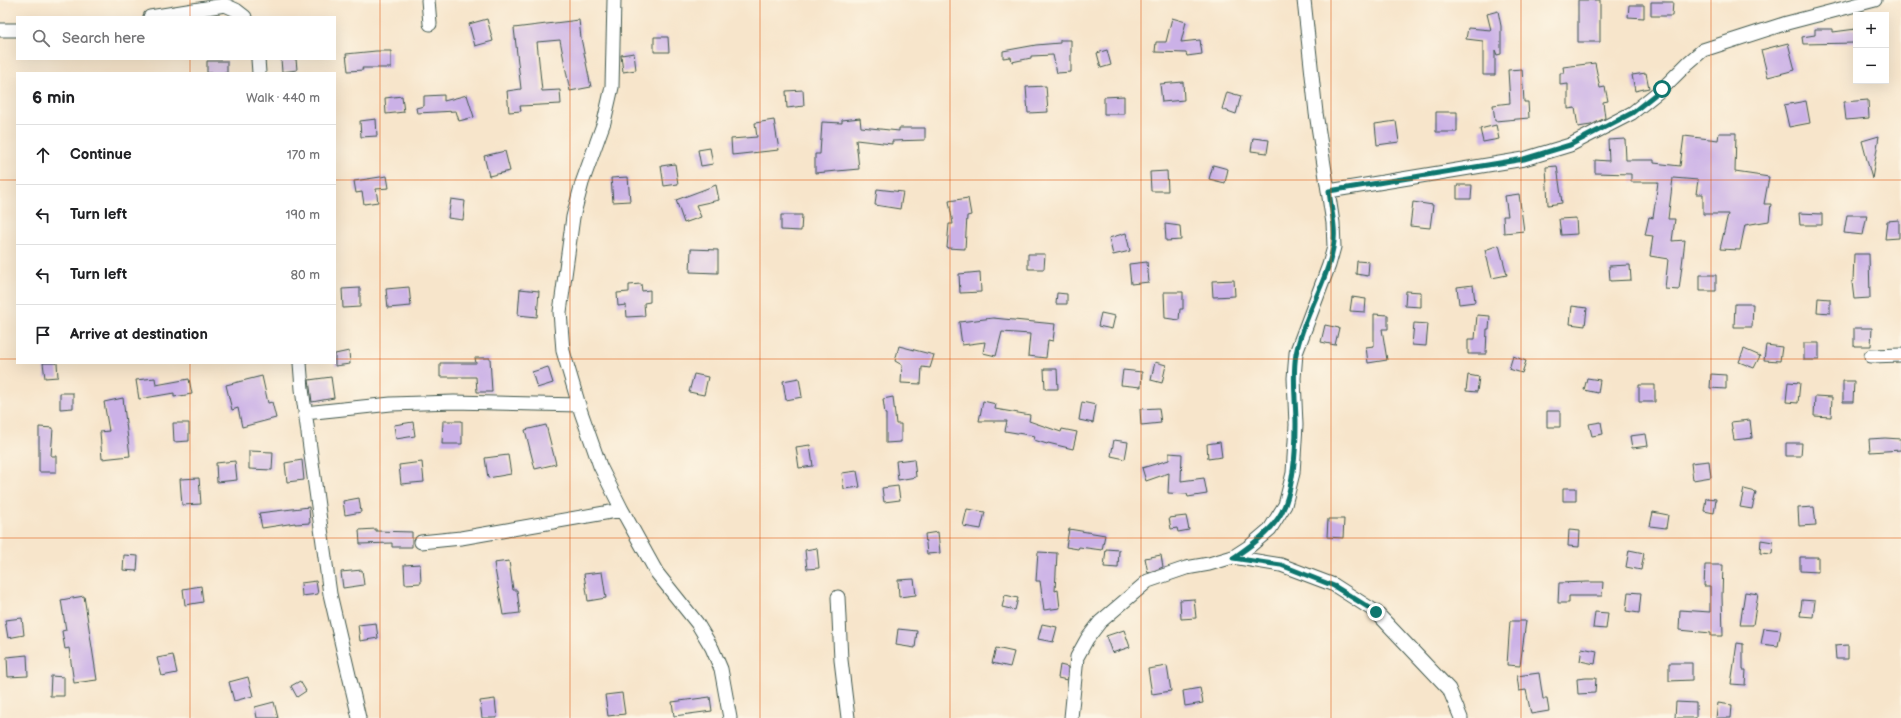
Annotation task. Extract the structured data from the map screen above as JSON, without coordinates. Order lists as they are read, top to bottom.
{
  "page": {
    "map_buttons": ["+", "−"],
    "search": "Search here",
    "heading": ["6 min", "Walk · 440 m"],
    "list": [
      ["Continue", "170 m"],
      ["Turn left", "190 m"],
      ["Turn left", "80 m"],
      "Arrive at destination"
    ]
  }
}
